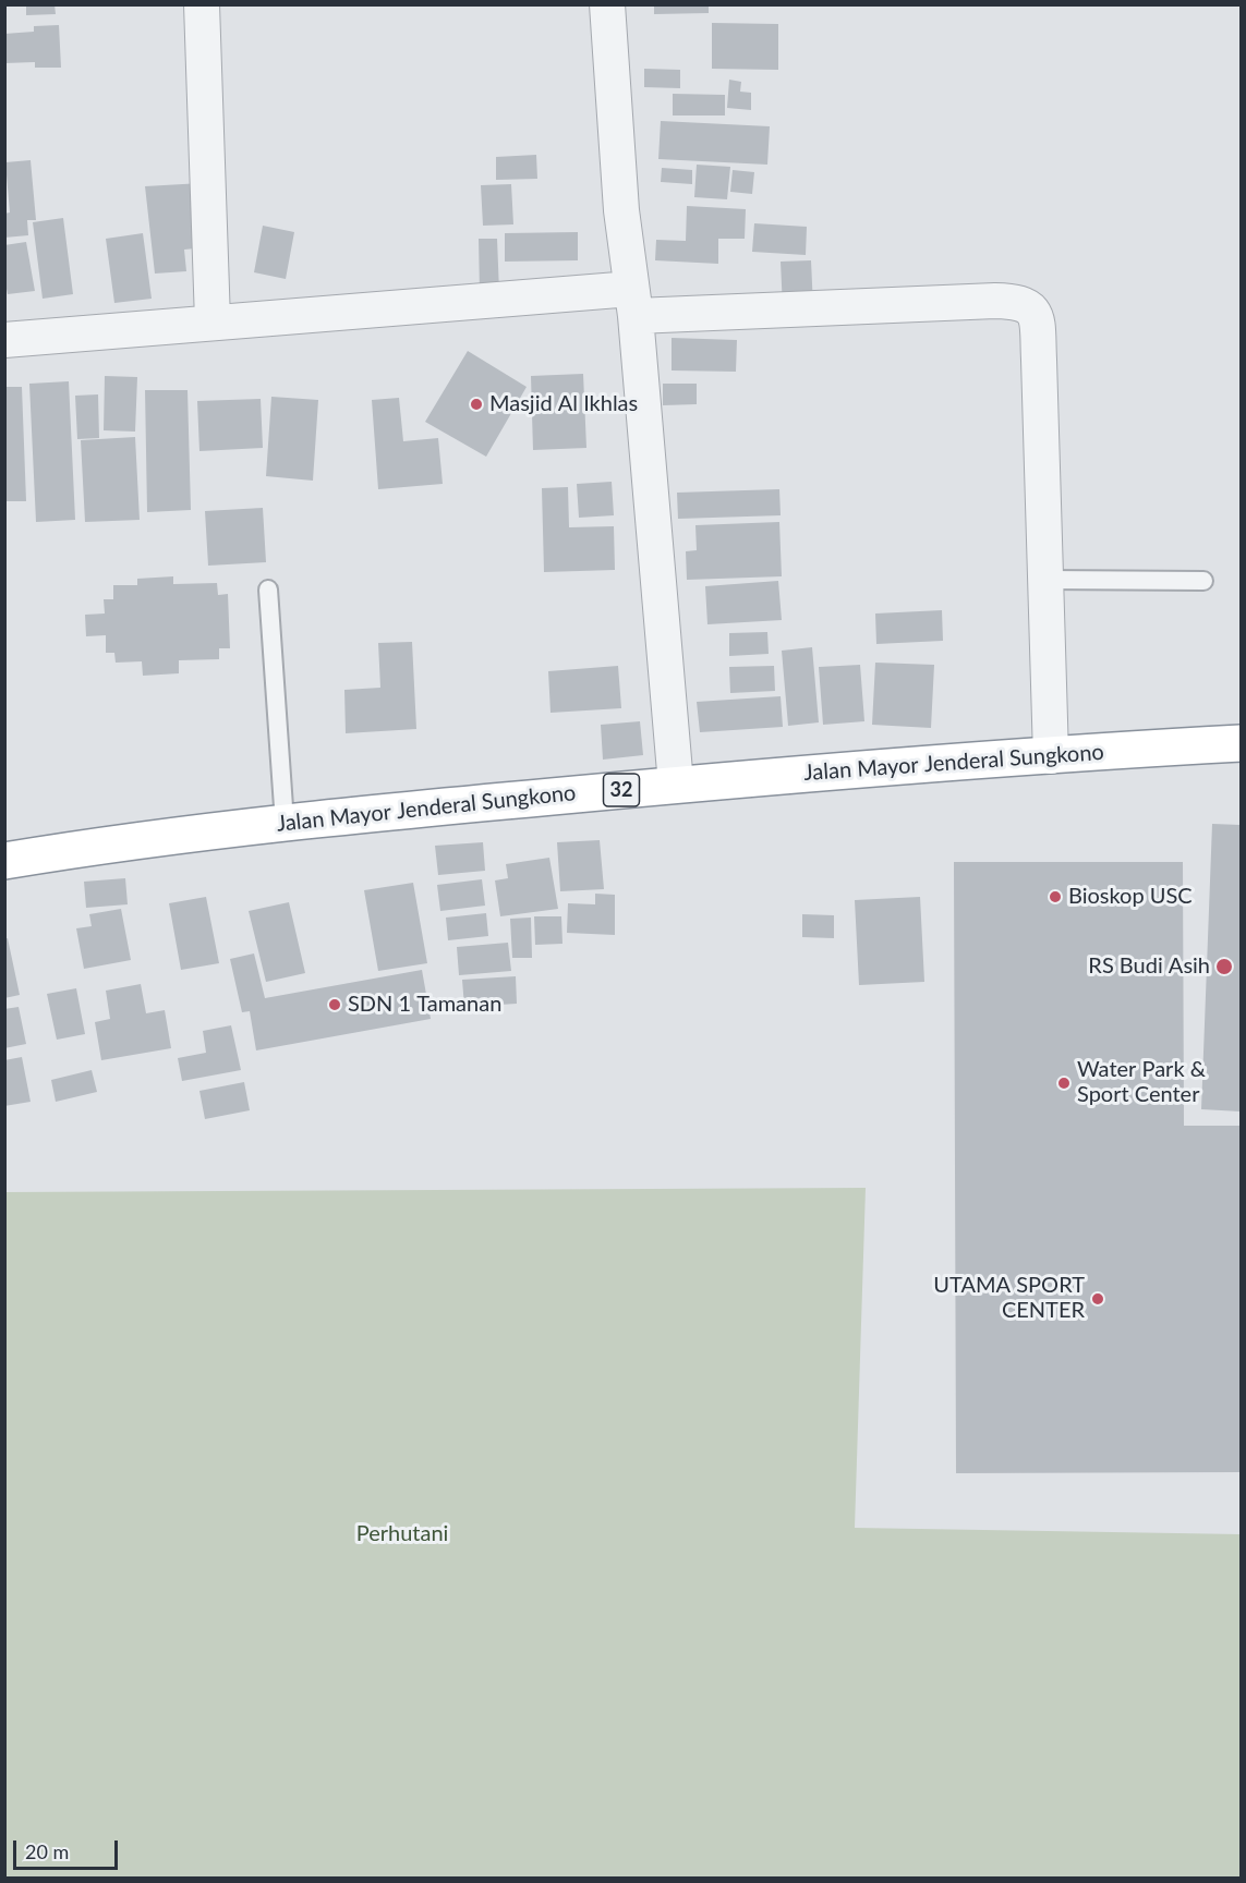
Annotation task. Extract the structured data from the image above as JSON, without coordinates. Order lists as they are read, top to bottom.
{
  "streets": {
    "highway": ["Jalan Mayor Jenderal Sungkono", "32"]
  },
  "parks": ["Perhutani"],
  "places": [
    "Masjid Al Ikhlas",
    "Bioskop USC",
    "RS Budi Asih",
    "SDN 1 Tamanan",
    "Water Park & Sport Center",
    "UTAMA SPORT CENTER"
  ],
  "scale_bar": "20 m"
}
